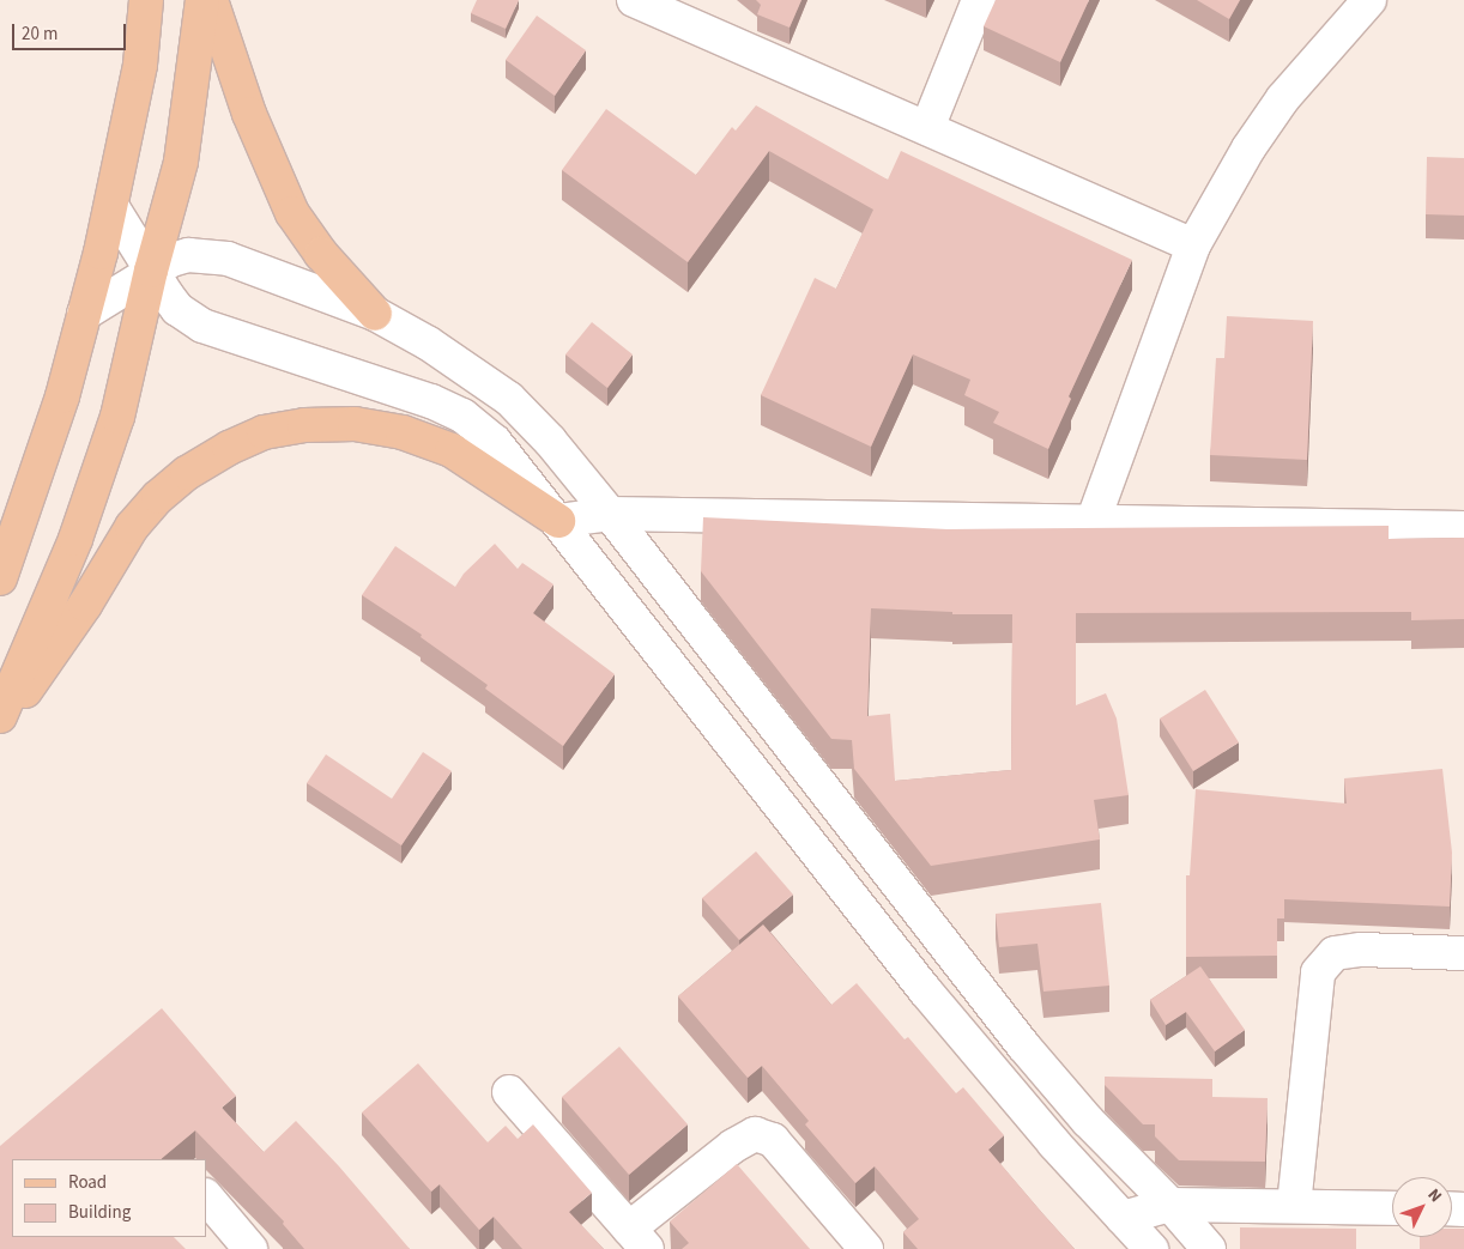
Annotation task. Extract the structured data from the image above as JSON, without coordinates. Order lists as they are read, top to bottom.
{
  "legend": ["Road", "Building"],
  "scale_bar": "20 m",
  "north": "top right"
}
